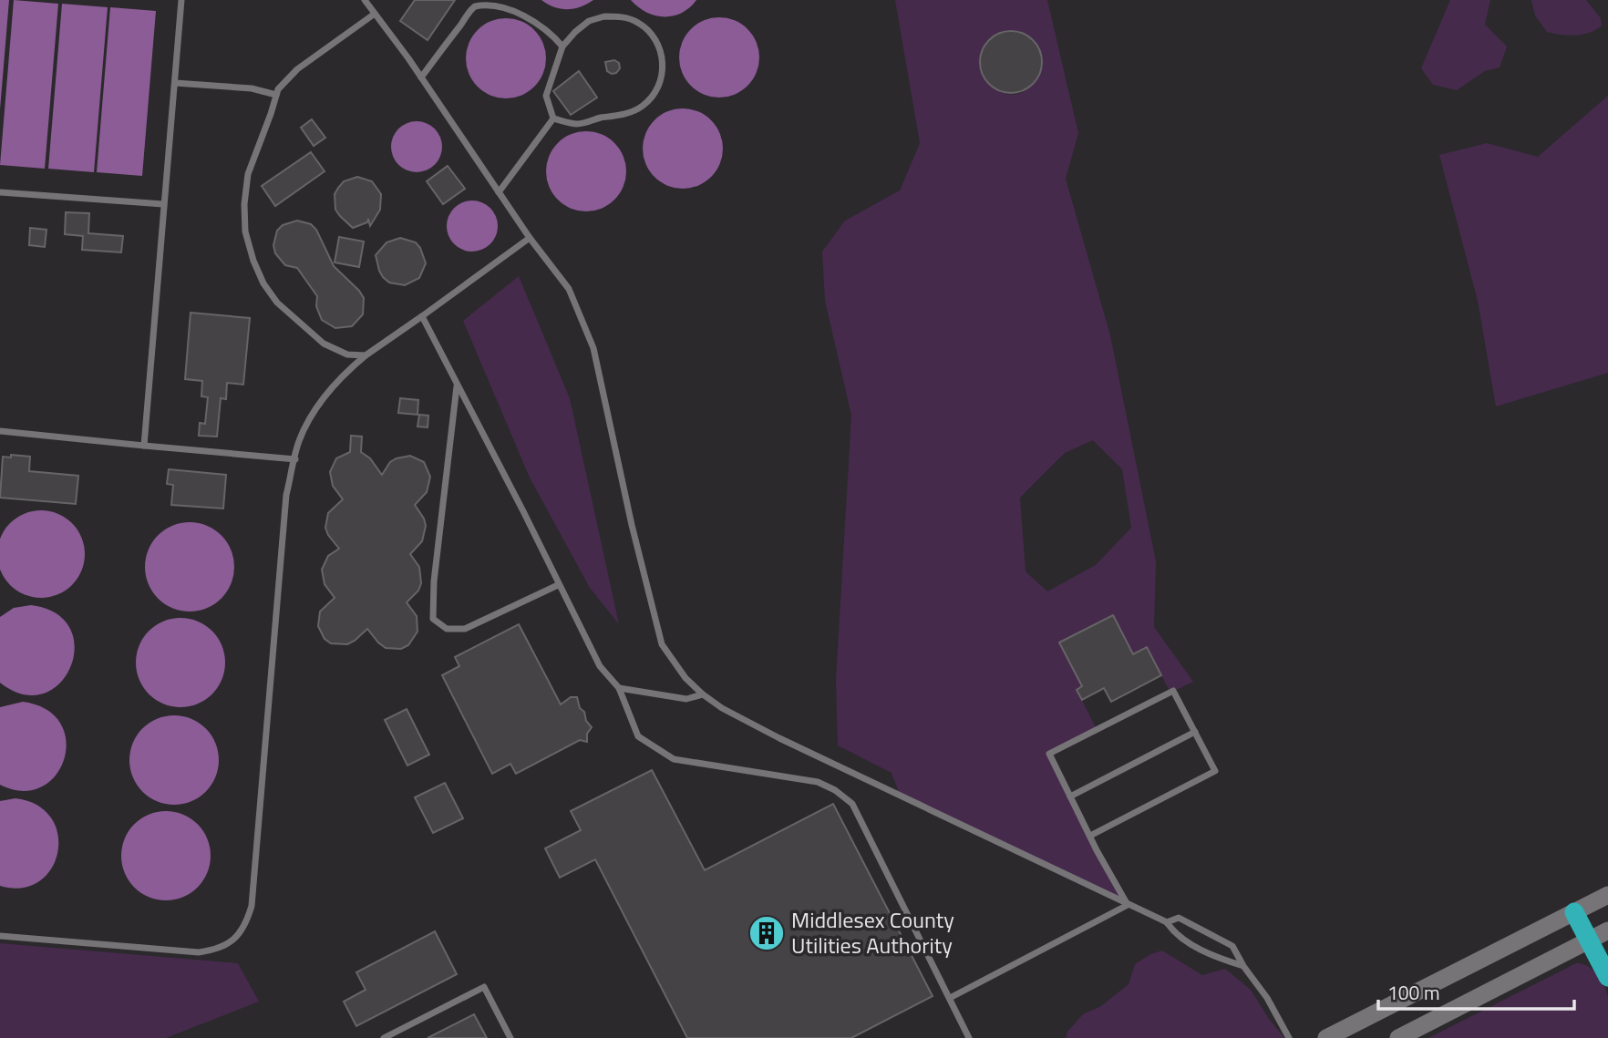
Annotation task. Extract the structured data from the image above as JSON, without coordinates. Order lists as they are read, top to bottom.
{
  "places": {
    "building": ["Middlesex County Utilities Authority"]
  },
  "scale_bar": "100 m"
}
